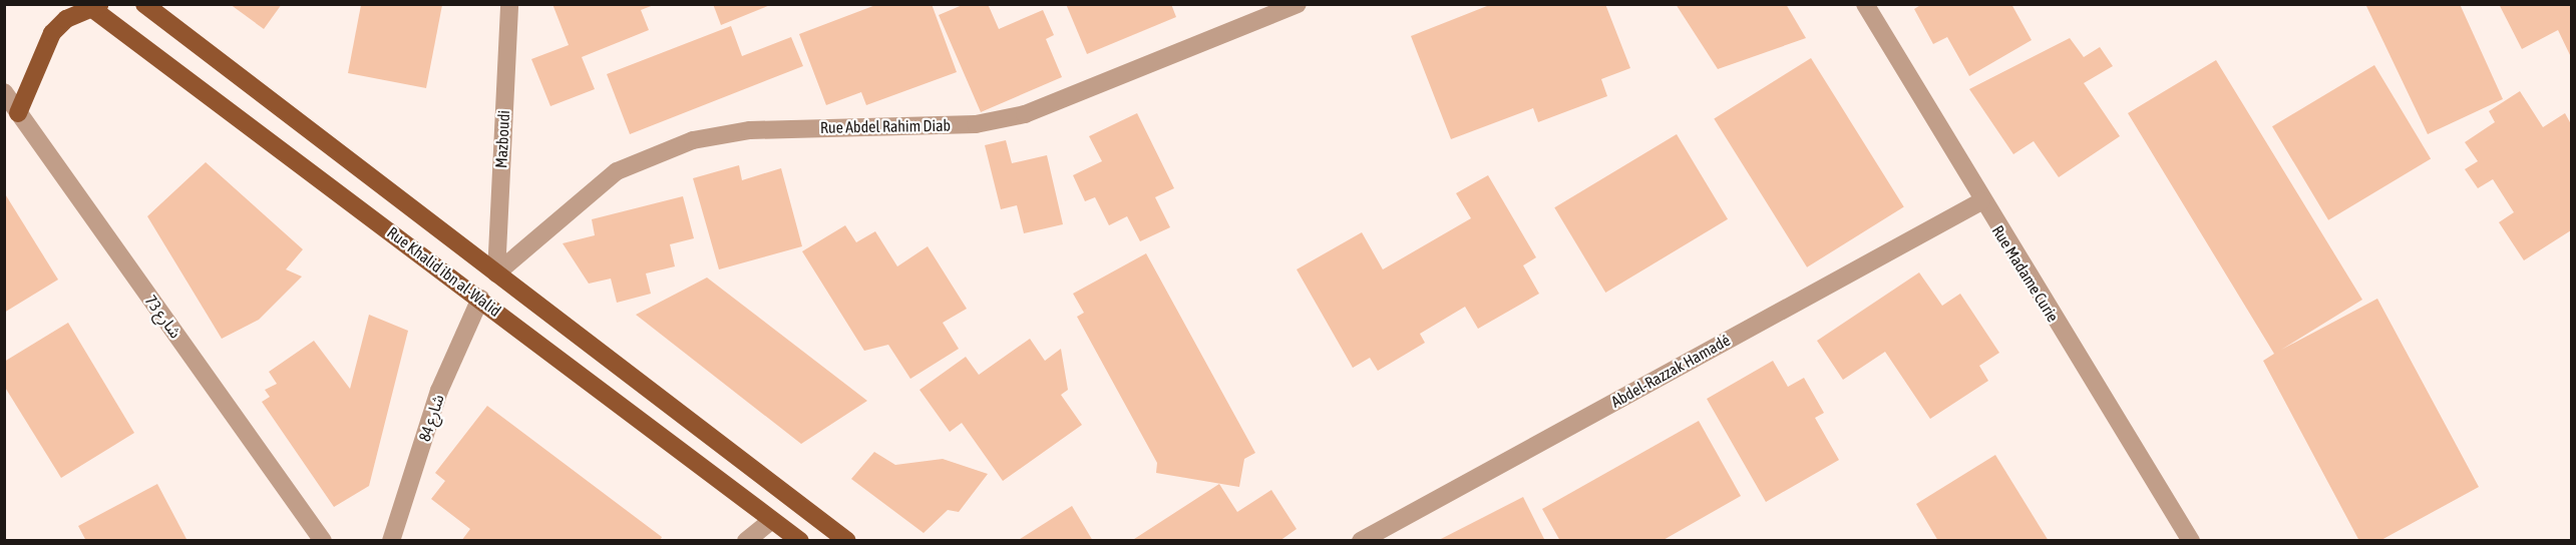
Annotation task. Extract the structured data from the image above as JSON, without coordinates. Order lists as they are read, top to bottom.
{
  "streets": {
    "main road": ["Rue Khalid ibn al-Walid"],
    "street": [
      "Rue Abdel Rahim Diab",
      "Mazboudi",
      "Rue Madame Curie",
      "شارع 73",
      "Abdel-Razzak Hamadé",
      "شارع 84"
    ]
  },
  "crossings": [
    ["Rue Abdel Rahim Diab", "Mazboudi"],
    ["Rue Abdel Rahim Diab", "Rue Khalid ibn al-Walid"],
    ["Mazboudi", "Rue Khalid ibn al-Walid"],
    ["Rue Khalid ibn al-Walid", "شارع 84"],
    ["Rue Madame Curie", "Abdel-Razzak Hamadé"]
  ]
}
